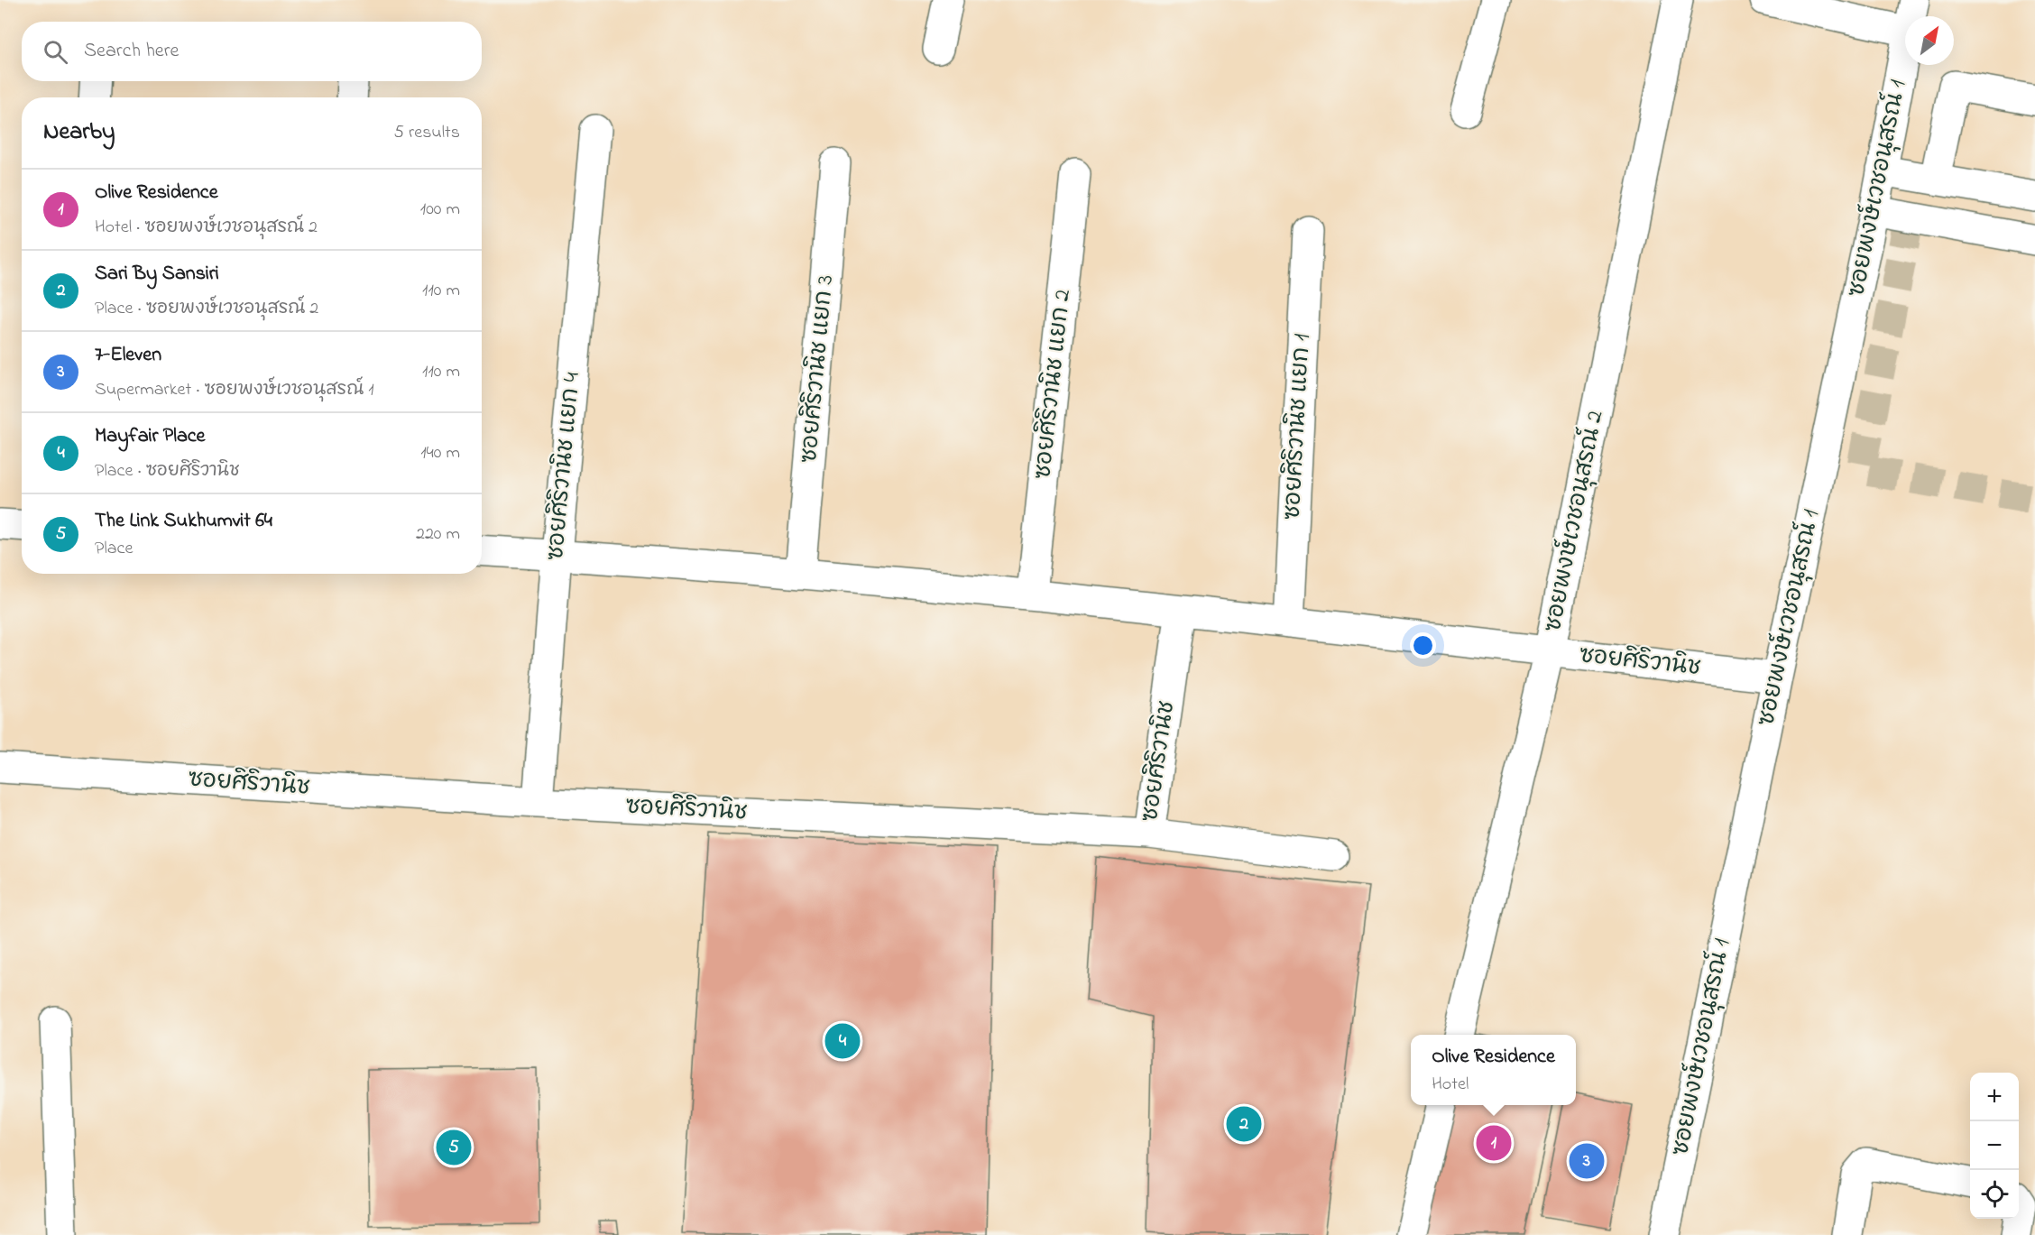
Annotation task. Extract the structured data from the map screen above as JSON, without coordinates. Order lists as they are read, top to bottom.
{
  "streets": {
    "street": [
      "ซอยพงษ์เวชอนุสรณ์ 1",
      "ซอยศิริวานิช แยก 3",
      "ซอยศิริวานิช แยก 2",
      "ซอยศิริวานิช แยก 1",
      "ซอยศิริวานิช แยก 4",
      "ซอยพงษ์เวชอนุสรณ์ 2",
      "ซอยศิริวานิช"
    ]
  },
  "crossings": [
    ["ซอยพงษ์เวชอนุสรณ์ 1", "ซอยศิริวานิช"],
    ["ซอยศิริวานิช แยก 3", "ซอยศิริวานิช"],
    ["ซอยศิริวานิช แยก 2", "ซอยศิริวานิช"],
    ["ซอยศิริวานิช แยก 1", "ซอยศิริวานิช"],
    ["ซอยศิริวานิช แยก 4", "ซอยศิริวานิช"],
    ["ซอยพงษ์เวชอนุสรณ์ 2", "ซอยศิริวานิช"]
  ],
  "north": "top right",
  "page": {
    "search": "Search here",
    "heading": ["Nearby", "5 results"],
    "list": [
      {
        "mark": "1",
        "name": "Olive Residence",
        "note": "Hotel · ซอยพงษ์เวชอนุสรณ์ 2",
        "value": "100 m"
      },
      {
        "mark": "2",
        "name": "Sari By Sansiri",
        "note": "Place · ซอยพงษ์เวชอนุสรณ์ 2",
        "value": "110 m"
      },
      {
        "mark": "3",
        "name": "7-Eleven",
        "note": "Supermarket · ซอยพงษ์เวชอนุสรณ์ 1",
        "value": "110 m"
      },
      {
        "mark": "4",
        "name": "Mayfair Place",
        "note": "Place · ซอยศิริวานิช",
        "value": "140 m"
      },
      {
        "mark": "5",
        "name": "The Link Sukhumvit 64",
        "note": "Place",
        "value": "220 m"
      }
    ],
    "pins": [
      "4",
      "2",
      "1",
      "5",
      "3"
    ],
    "popup": ["Olive Residence", "Hotel"],
    "map_buttons": ["+", "−"]
  }
}
